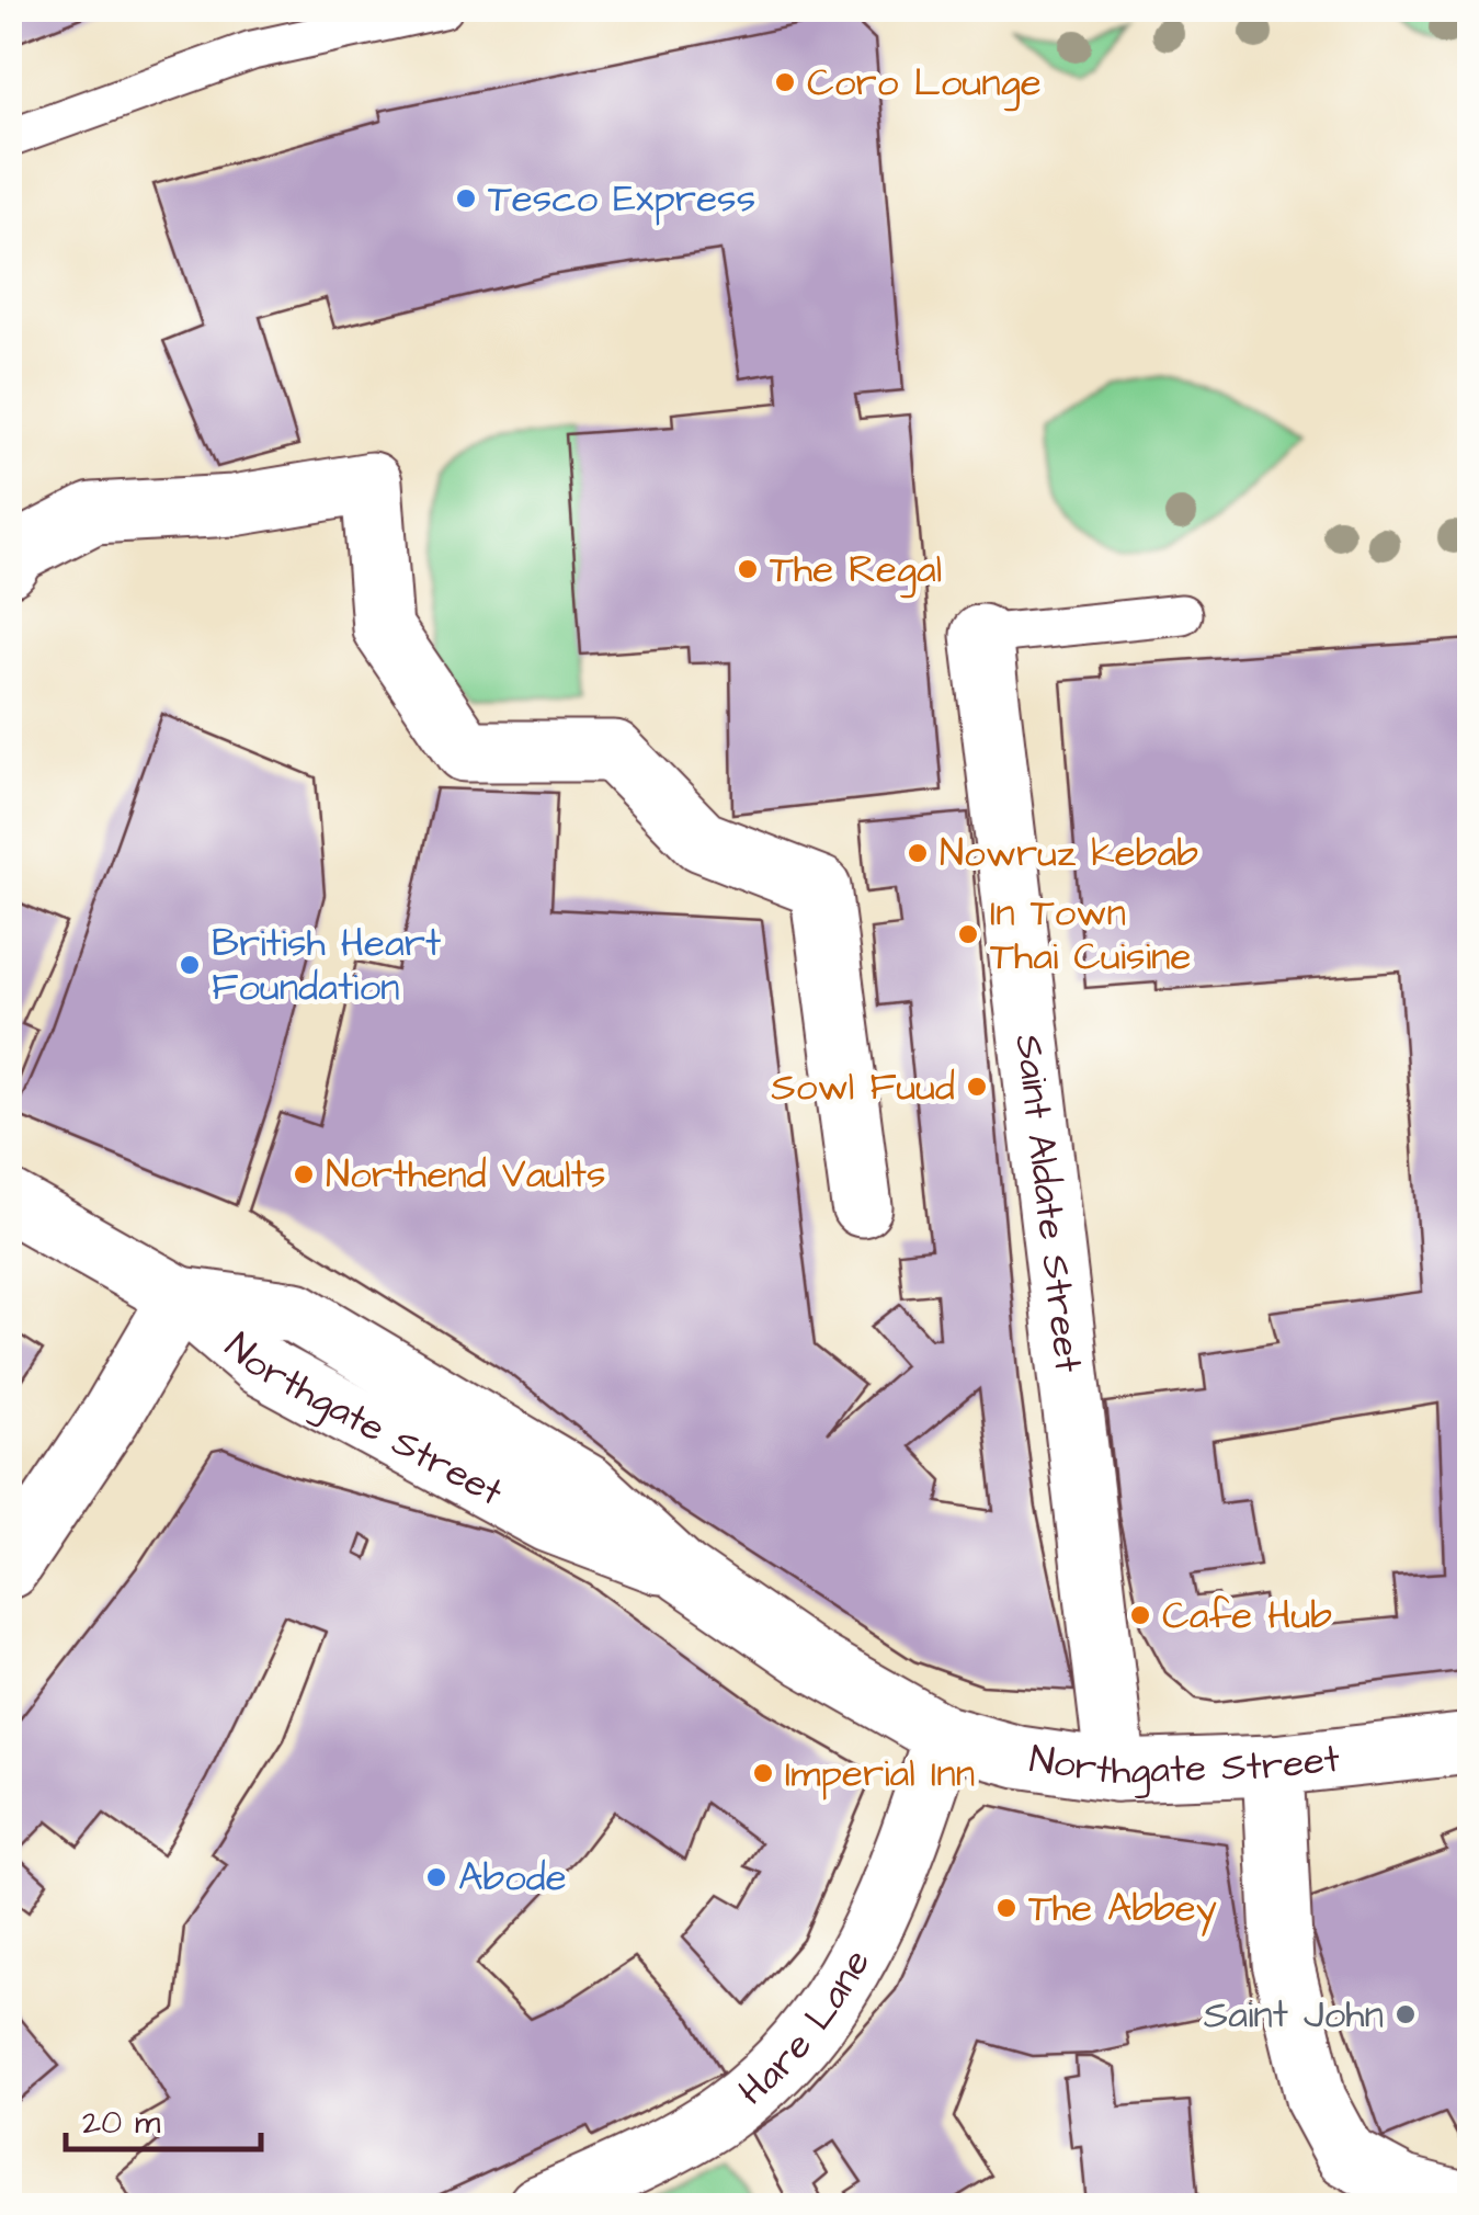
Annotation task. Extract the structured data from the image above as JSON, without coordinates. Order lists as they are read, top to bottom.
{
  "streets": {
    "street": ["Saint Aldate Street", "Northgate Street", "Hare Lane"]
  },
  "crossings": [
    ["Saint Aldate Street", "Northgate Street"],
    ["Northgate Street", "Hare Lane"]
  ],
  "places": [
    "Coro Lounge",
    "Tesco Express",
    "The Regal",
    "Nowruz kebab",
    "In Town Thai Cuisine",
    "British Heart Foundation",
    "Sowl Fuud",
    "Northend Vaults",
    "Cafe Hub",
    "Imperial Inn",
    "Abode",
    "The Abbey",
    "Saint John"
  ],
  "scale_bar": "20 m"
}
